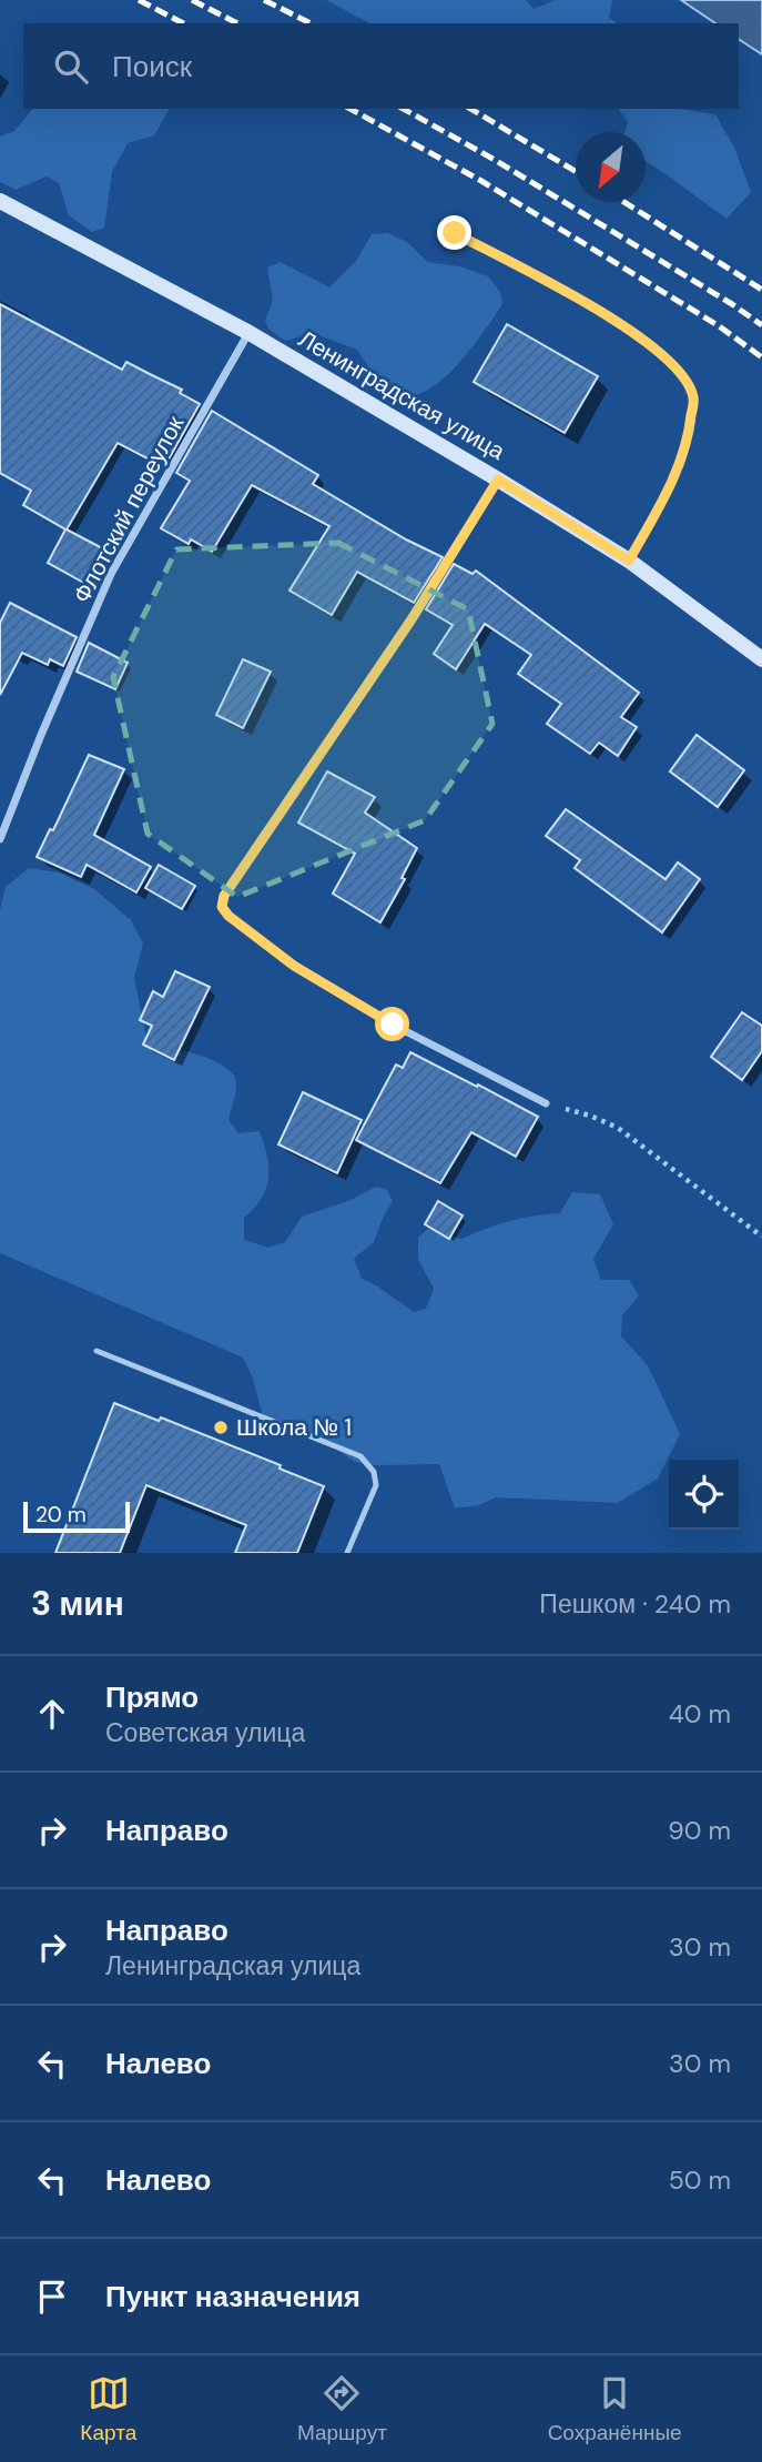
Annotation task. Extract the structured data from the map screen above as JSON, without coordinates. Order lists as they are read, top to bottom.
{
  "streets": {
    "main road": ["Ленинградская улица"],
    "street": ["Флотский переулок"]
  },
  "crossings": [
    ["Ленинградская улица", "Флотский переулок"]
  ],
  "places": ["Школа № 1"],
  "scale_bar": "20 m",
  "north": "bottom left",
  "page": {
    "search": "Поиск",
    "scale": "20 m",
    "heading": ["3 мин", "Пешком · 240 m"],
    "list": [
      ["Прямо", "Советская улица", "40 m"],
      ["Направо", "90 m"],
      ["Направо", "Ленинградская улица", "30 m"],
      ["Налево", "30 m"],
      ["Налево", "50 m"],
      "Пункт назначения"
    ],
    "nav": ["Карта", "Маршрут", "Сохранённые"]
  }
}
